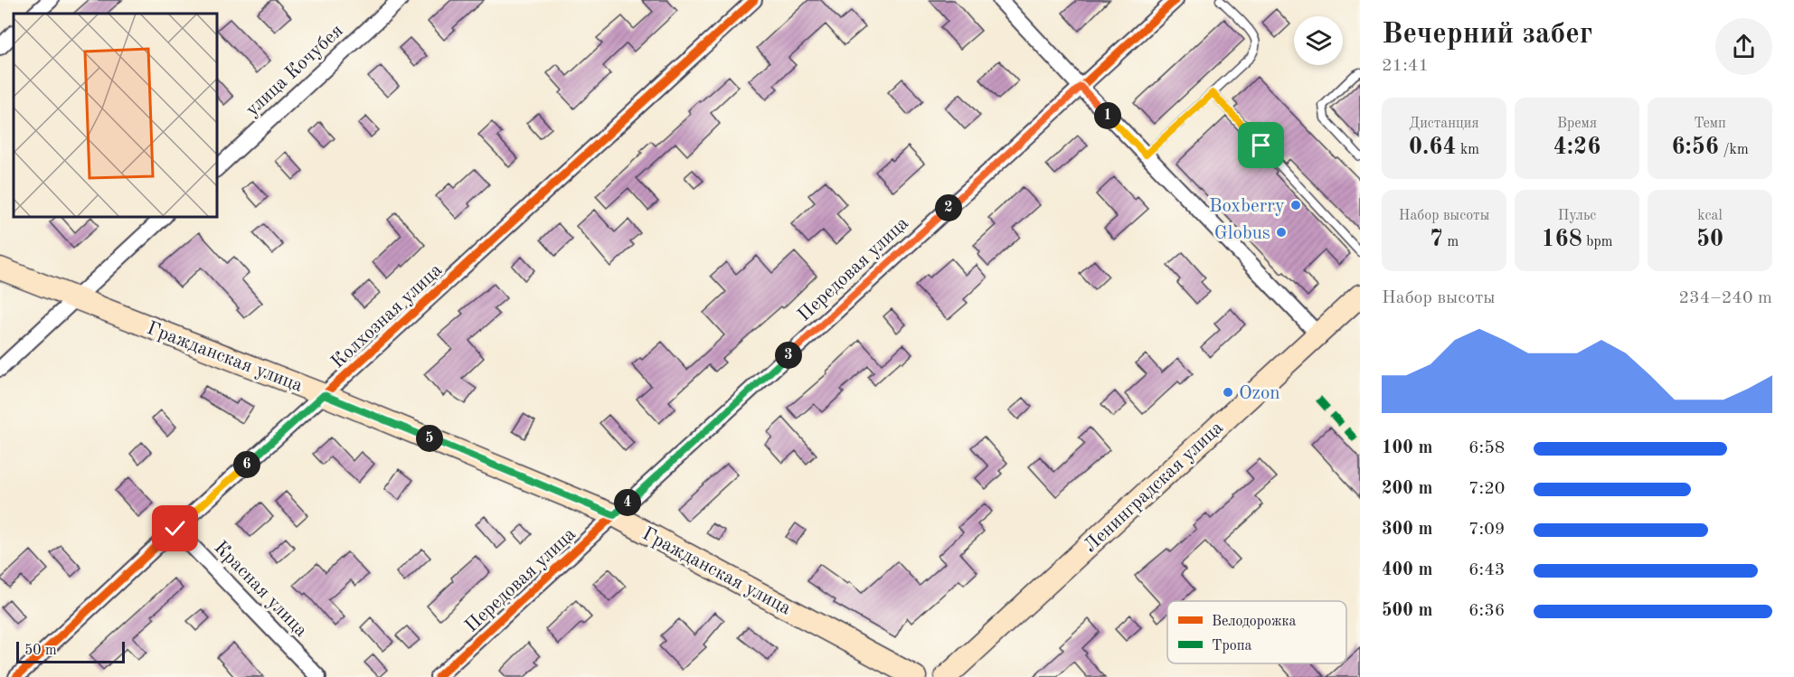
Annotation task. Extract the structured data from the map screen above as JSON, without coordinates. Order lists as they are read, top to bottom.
{
  "streets": {
    "main road": ["Гражданская улица", "Ленинградская улица"],
    "street": [
      "улица Кочубея",
      "Передовая улица",
      "Колхозная улица",
      "Красная улица"
    ]
  },
  "crossings": [
    ["Передовая улица", "Гражданская улица"],
    ["Колхозная улица", "Гражданская улица"],
    ["Колхозная улица", "Красная улица"]
  ],
  "places": ["Boxberry", "Globus", "Ozon"],
  "legend": ["Велодорожка", "Тропа"],
  "scale_bar": "50 m",
  "page": {
    "heading": ["Вечерний забег", "21:41"],
    "stats": [
      ["Дистанция", "0.64 km"],
      ["Время", "4:26"],
      ["Темп", "6:56 /km"],
      ["Набор высоты", "7 m"],
      ["Пульс", "168 bpm"],
      ["kcal", "50"]
    ],
    "pins": [
      "1",
      "2",
      "3",
      "5",
      "6",
      "4"
    ],
    "chart": ["Набор высоты", "234–240 m"],
    "list": [
      {
        "name": "100 m",
        "note": "6:58"
      },
      {
        "name": "200 m",
        "note": "7:20"
      },
      {
        "name": "300 m",
        "note": "7:09"
      },
      {
        "name": "400 m",
        "note": "6:43"
      },
      {
        "name": "500 m",
        "note": "6:36"
      }
    ],
    "scale": "50 m"
  }
}
